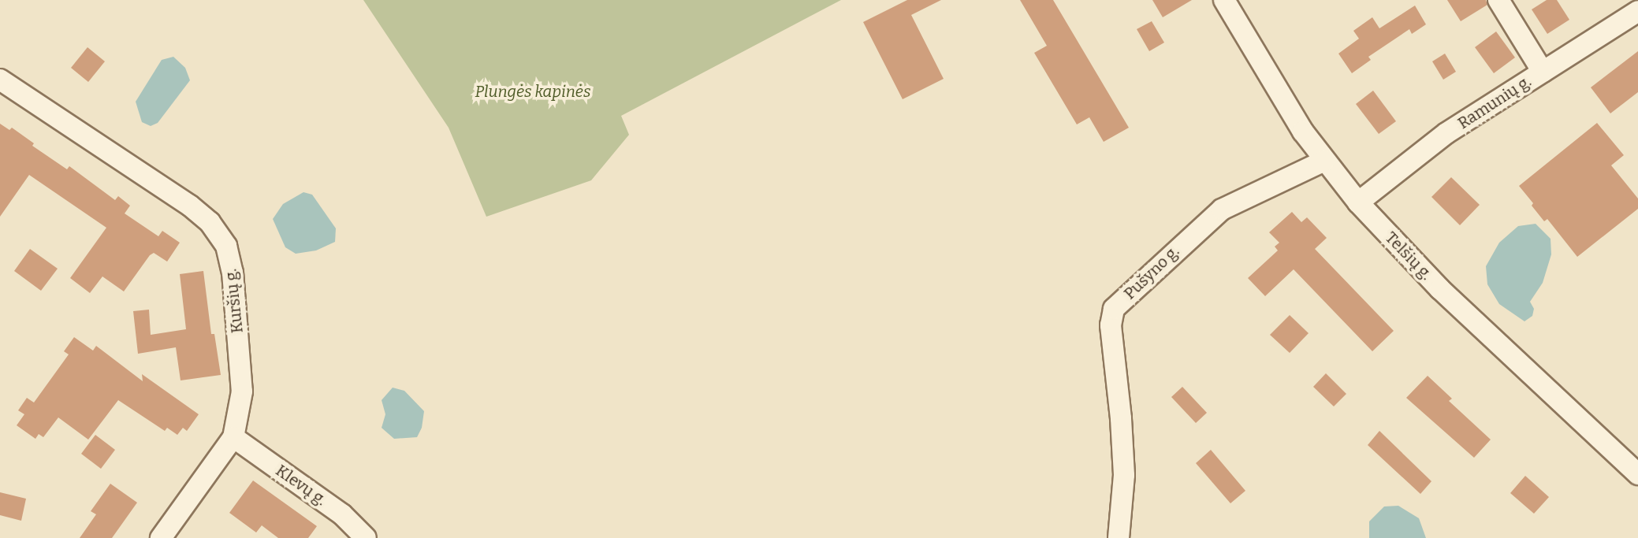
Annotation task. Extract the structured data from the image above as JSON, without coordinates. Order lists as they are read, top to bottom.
{
  "streets": {
    "street": [
      "Ramunių g.",
      "Telšių g.",
      "Pušyno g.",
      "Kuršių g.",
      "Klevų g."
    ]
  },
  "crossings": [
    ["Ramunių g.", "Telšių g."],
    ["Telšių g.", "Pušyno g."],
    ["Kuršių g.", "Klevų g."]
  ],
  "parks": ["Plungės kapinės"]
}
